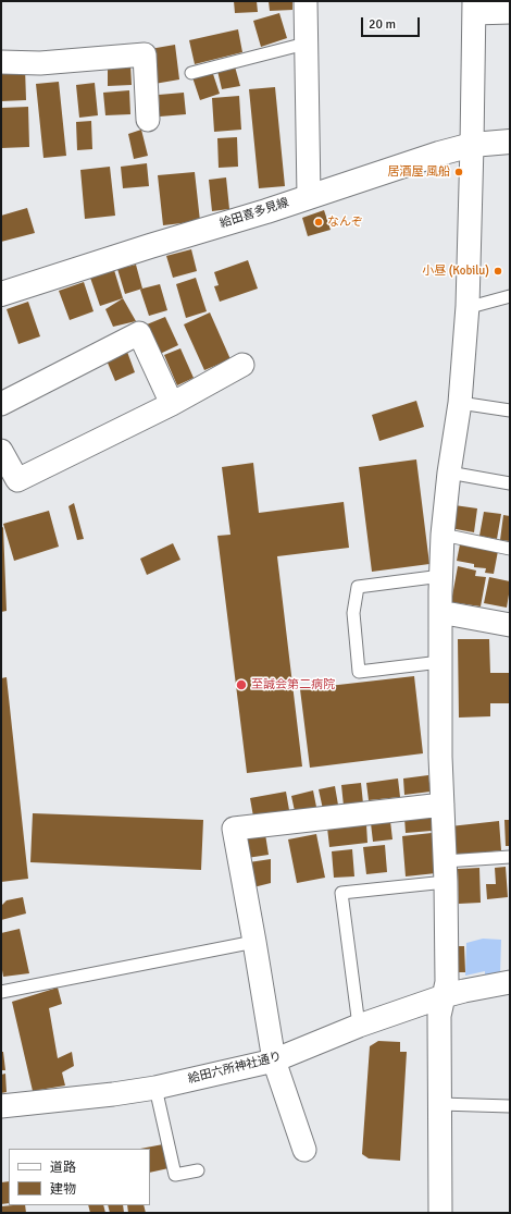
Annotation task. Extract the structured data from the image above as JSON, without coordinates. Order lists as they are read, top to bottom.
{
  "streets": {
    "street": ["給田喜多見線", "給田六所神社通り"]
  },
  "places": [
    "居酒屋 風船",
    "なんぞ",
    "小昼 (Kobilu)",
    "至誠会第二病院"
  ],
  "legend": ["道路", "建物"],
  "scale_bar": "20 m"
}
